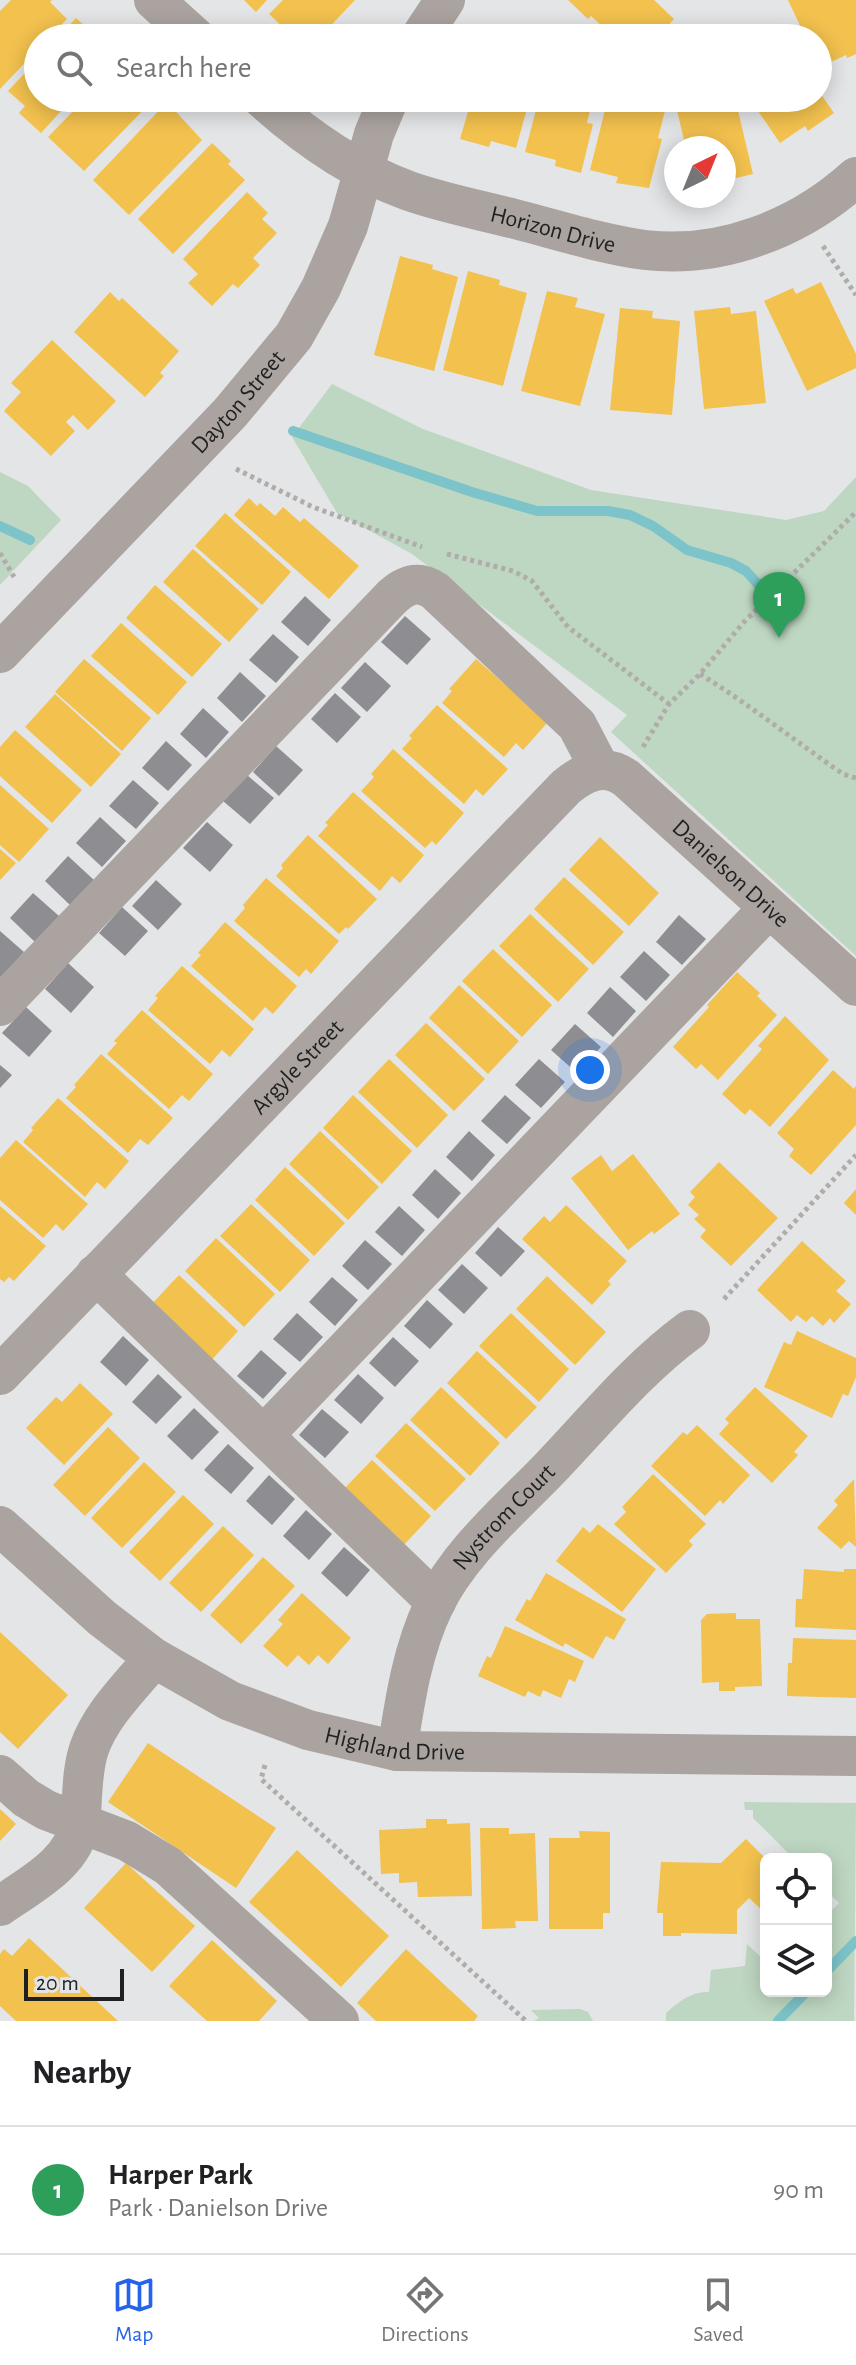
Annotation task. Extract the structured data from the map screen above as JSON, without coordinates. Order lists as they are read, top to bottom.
{
  "streets": {
    "street": [
      "Horizon Drive",
      "Dayton Street",
      "Danielson Drive",
      "Argyle Street",
      "Nystrom Court",
      "Highland Drive"
    ]
  },
  "crossings": [
    ["Horizon Drive", "Dayton Street"],
    ["Danielson Drive", "Argyle Street"],
    ["Nystrom Court", "Highland Drive"]
  ],
  "scale_bar": "20 m",
  "north": "top right",
  "page": {
    "search": "Search here",
    "pins": "1",
    "scale": "20 m",
    "heading": "Nearby",
    "list": [
      {
        "mark": "1",
        "name": "Harper Park",
        "note": "Park · Danielson Drive",
        "value": "90 m"
      }
    ],
    "nav": ["Map", "Directions", "Saved"]
  }
}
